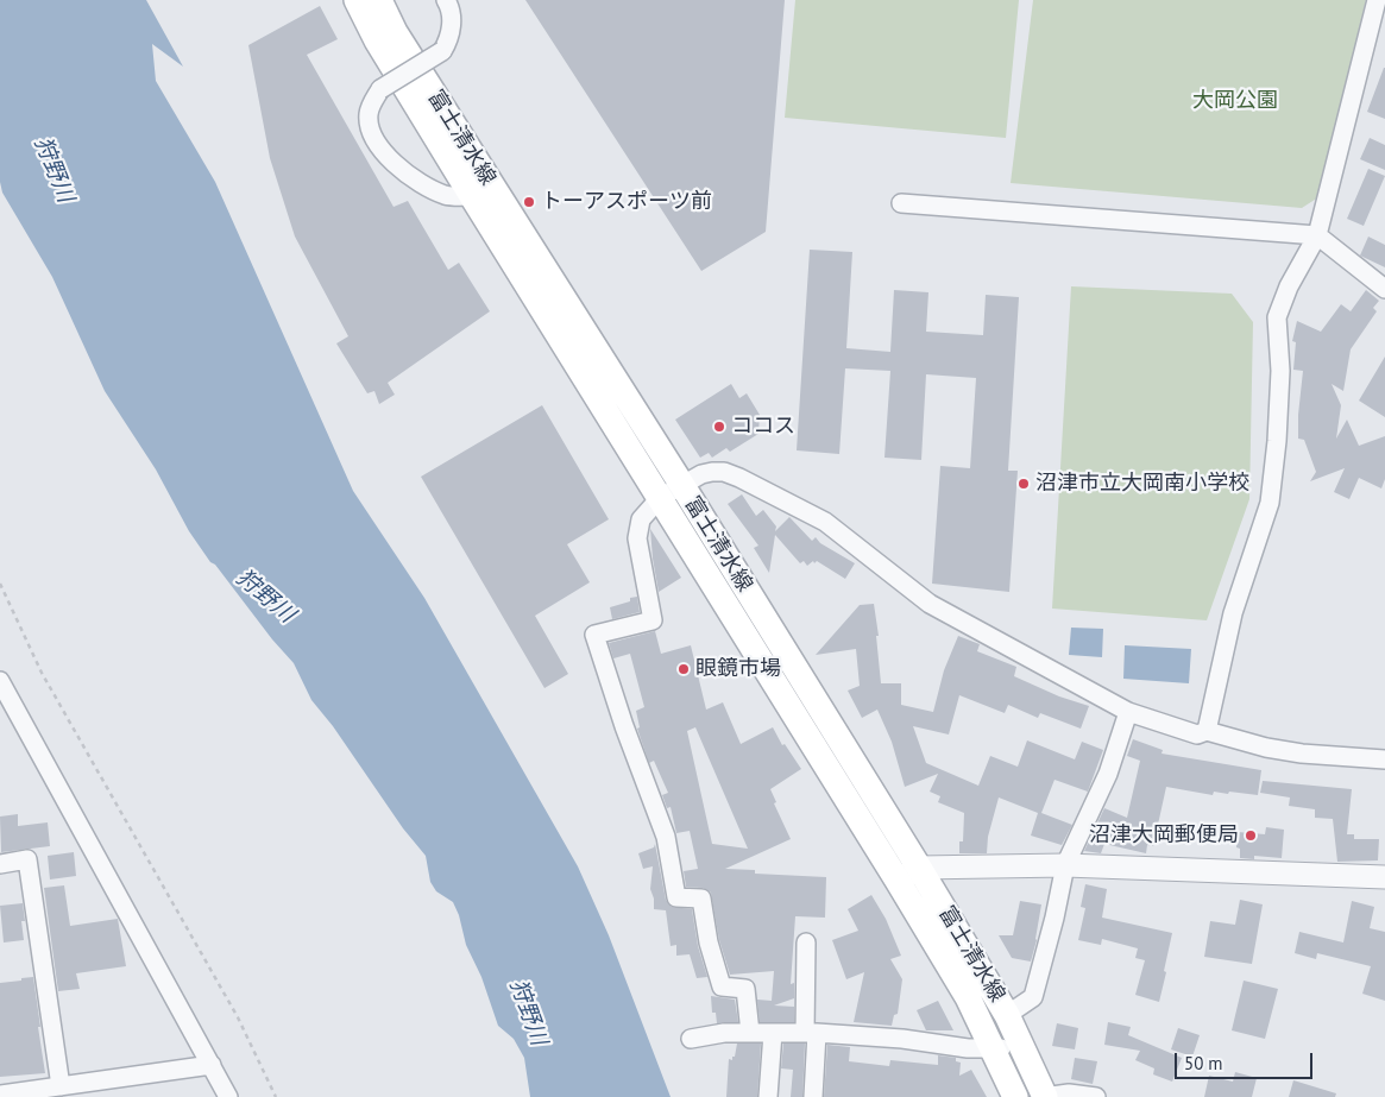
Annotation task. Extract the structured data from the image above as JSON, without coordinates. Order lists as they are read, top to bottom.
{
  "streets": {
    "main road": ["富士清水線"]
  },
  "water": ["狩野川"],
  "parks": ["大岡公園"],
  "places": [
    "トーアスポーツ前",
    "ココス",
    "沼津市立大岡南小学校",
    "眼鏡市場",
    "沼津大岡郵便局"
  ],
  "scale_bar": "50 m"
}
